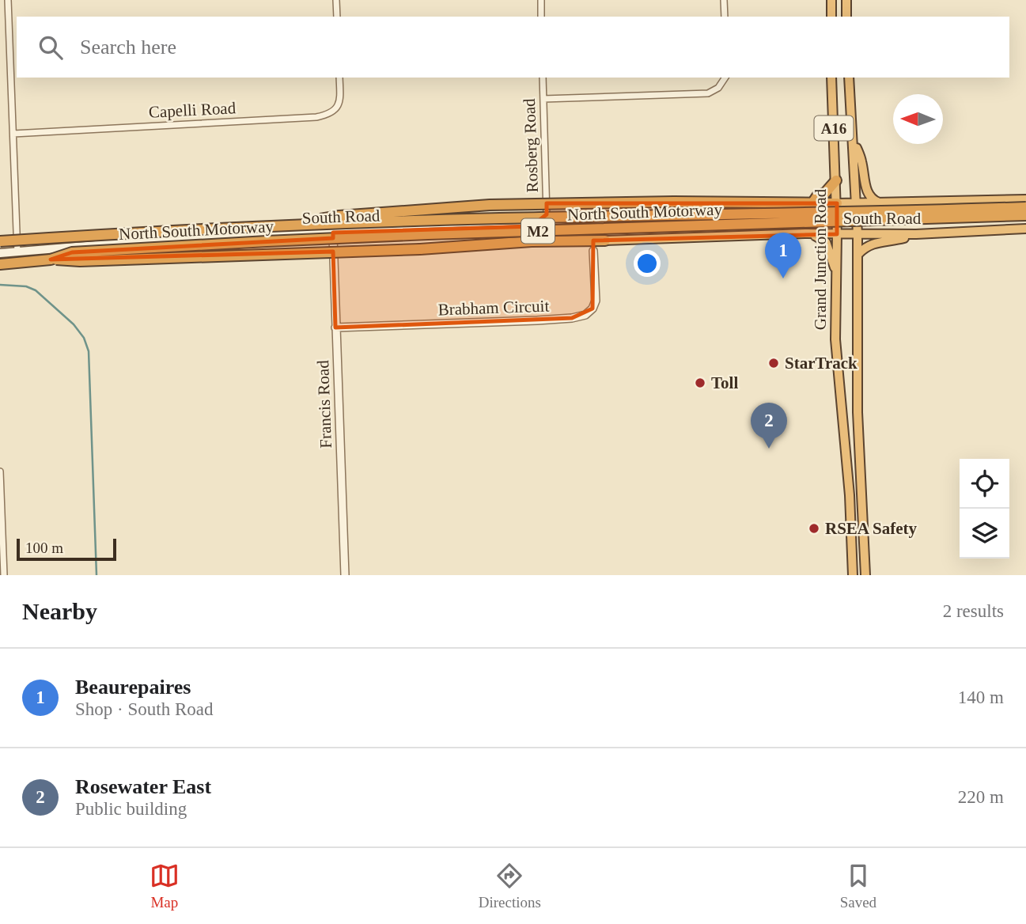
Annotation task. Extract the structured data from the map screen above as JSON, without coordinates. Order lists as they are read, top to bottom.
{
  "streets": {
    "highway": [
      "A16",
      "North South Motorway",
      "South Road",
      "M2",
      "Grand Junction Road"
    ],
    "street": [
      "Capelli Road",
      "Rosberg Road",
      "Brabham Circuit",
      "Francis Road"
    ]
  },
  "crossings": [
    ["A16", "South Road"],
    ["Rosberg Road", "South Road"],
    ["South Road", "Grand Junction Road"],
    ["South Road", "Francis Road"],
    ["Brabham Circuit", "Francis Road"]
  ],
  "places": ["StarTrack", "Toll", "RSEA Safety"],
  "scale_bar": "100 m",
  "north": "left",
  "page": {
    "search": "Search here",
    "pins": ["1", "2"],
    "scale": "100 m",
    "heading": ["Nearby", "2 results"],
    "list": [
      {
        "mark": "1",
        "name": "Beaurepaires",
        "note": "Shop · South Road",
        "value": "140 m"
      },
      {
        "mark": "2",
        "name": "Rosewater East",
        "note": "Public building",
        "value": "220 m"
      }
    ],
    "nav": ["Map", "Directions", "Saved"]
  }
}
